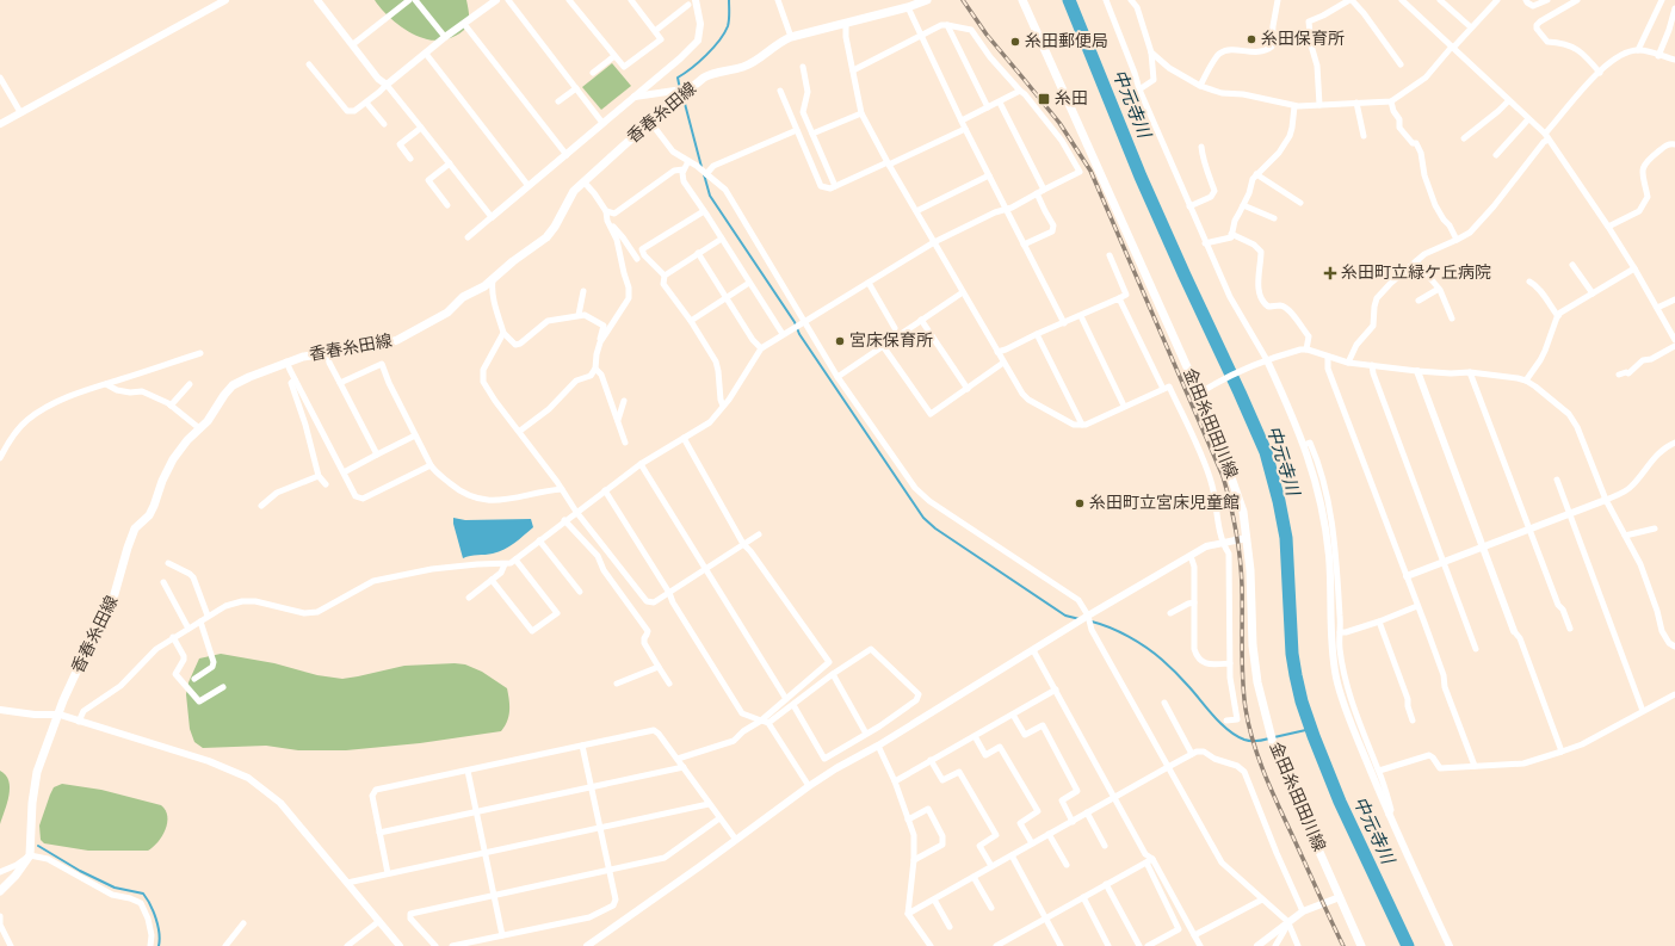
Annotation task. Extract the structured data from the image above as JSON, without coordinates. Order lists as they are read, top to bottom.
{
  "streets": {
    "main road": ["香春糸田線", "金田糸田田川線"]
  },
  "water": ["中元寺川"],
  "places": {
    "other": [
      "糸田保育所",
      "糸田郵便局",
      "宮床保育所",
      "糸田町立宮床児童館"
    ],
    "transit": ["糸田"],
    "health": ["糸田町立緑ケ丘病院"]
  }
}
